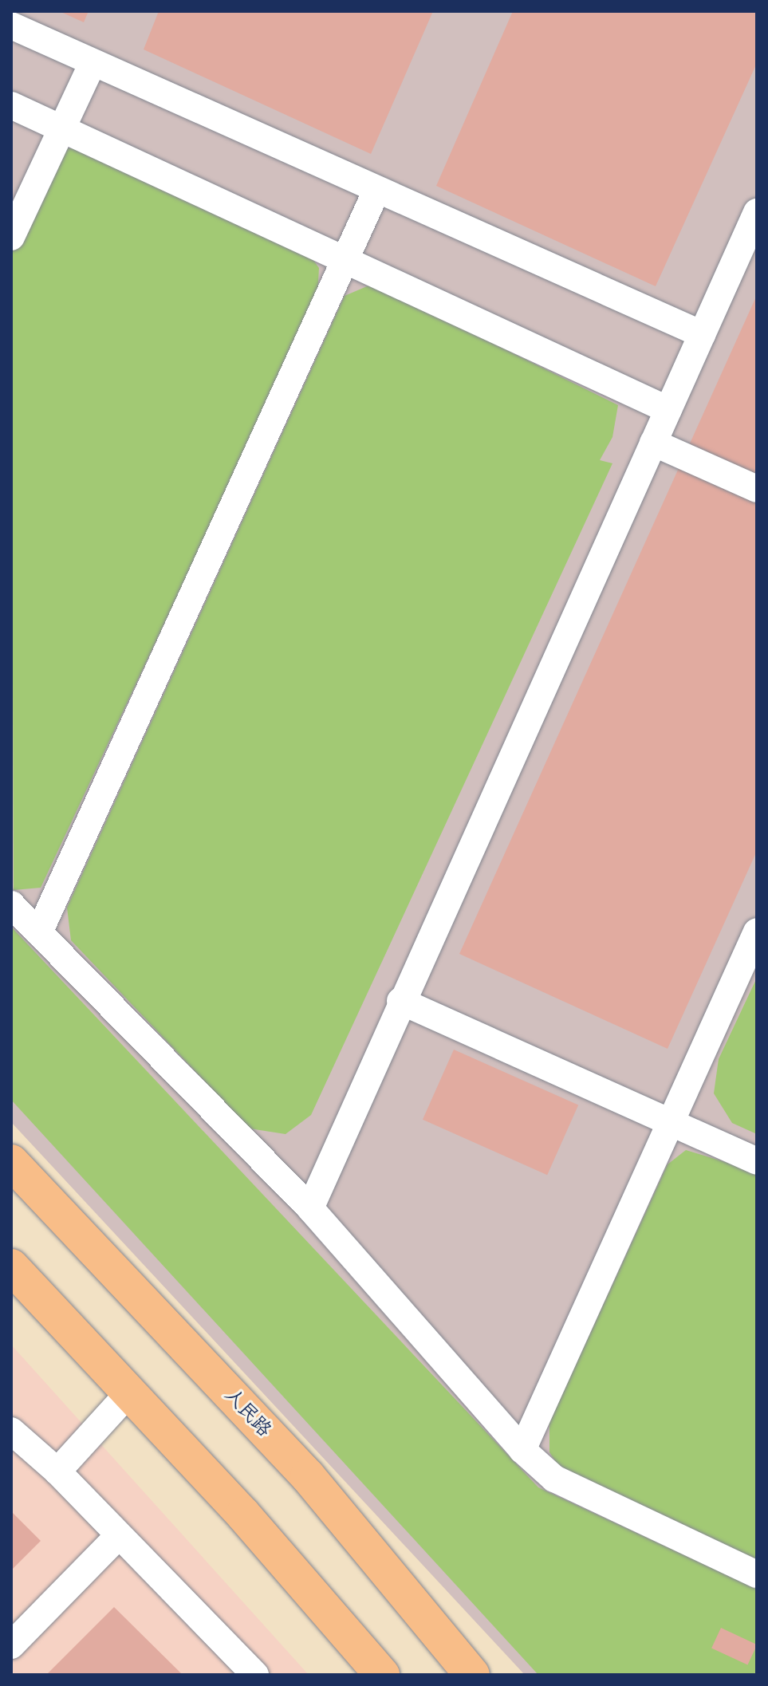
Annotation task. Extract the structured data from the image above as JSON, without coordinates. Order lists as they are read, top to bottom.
{
  "streets": {
    "main road": ["人民路"]
  }
}
